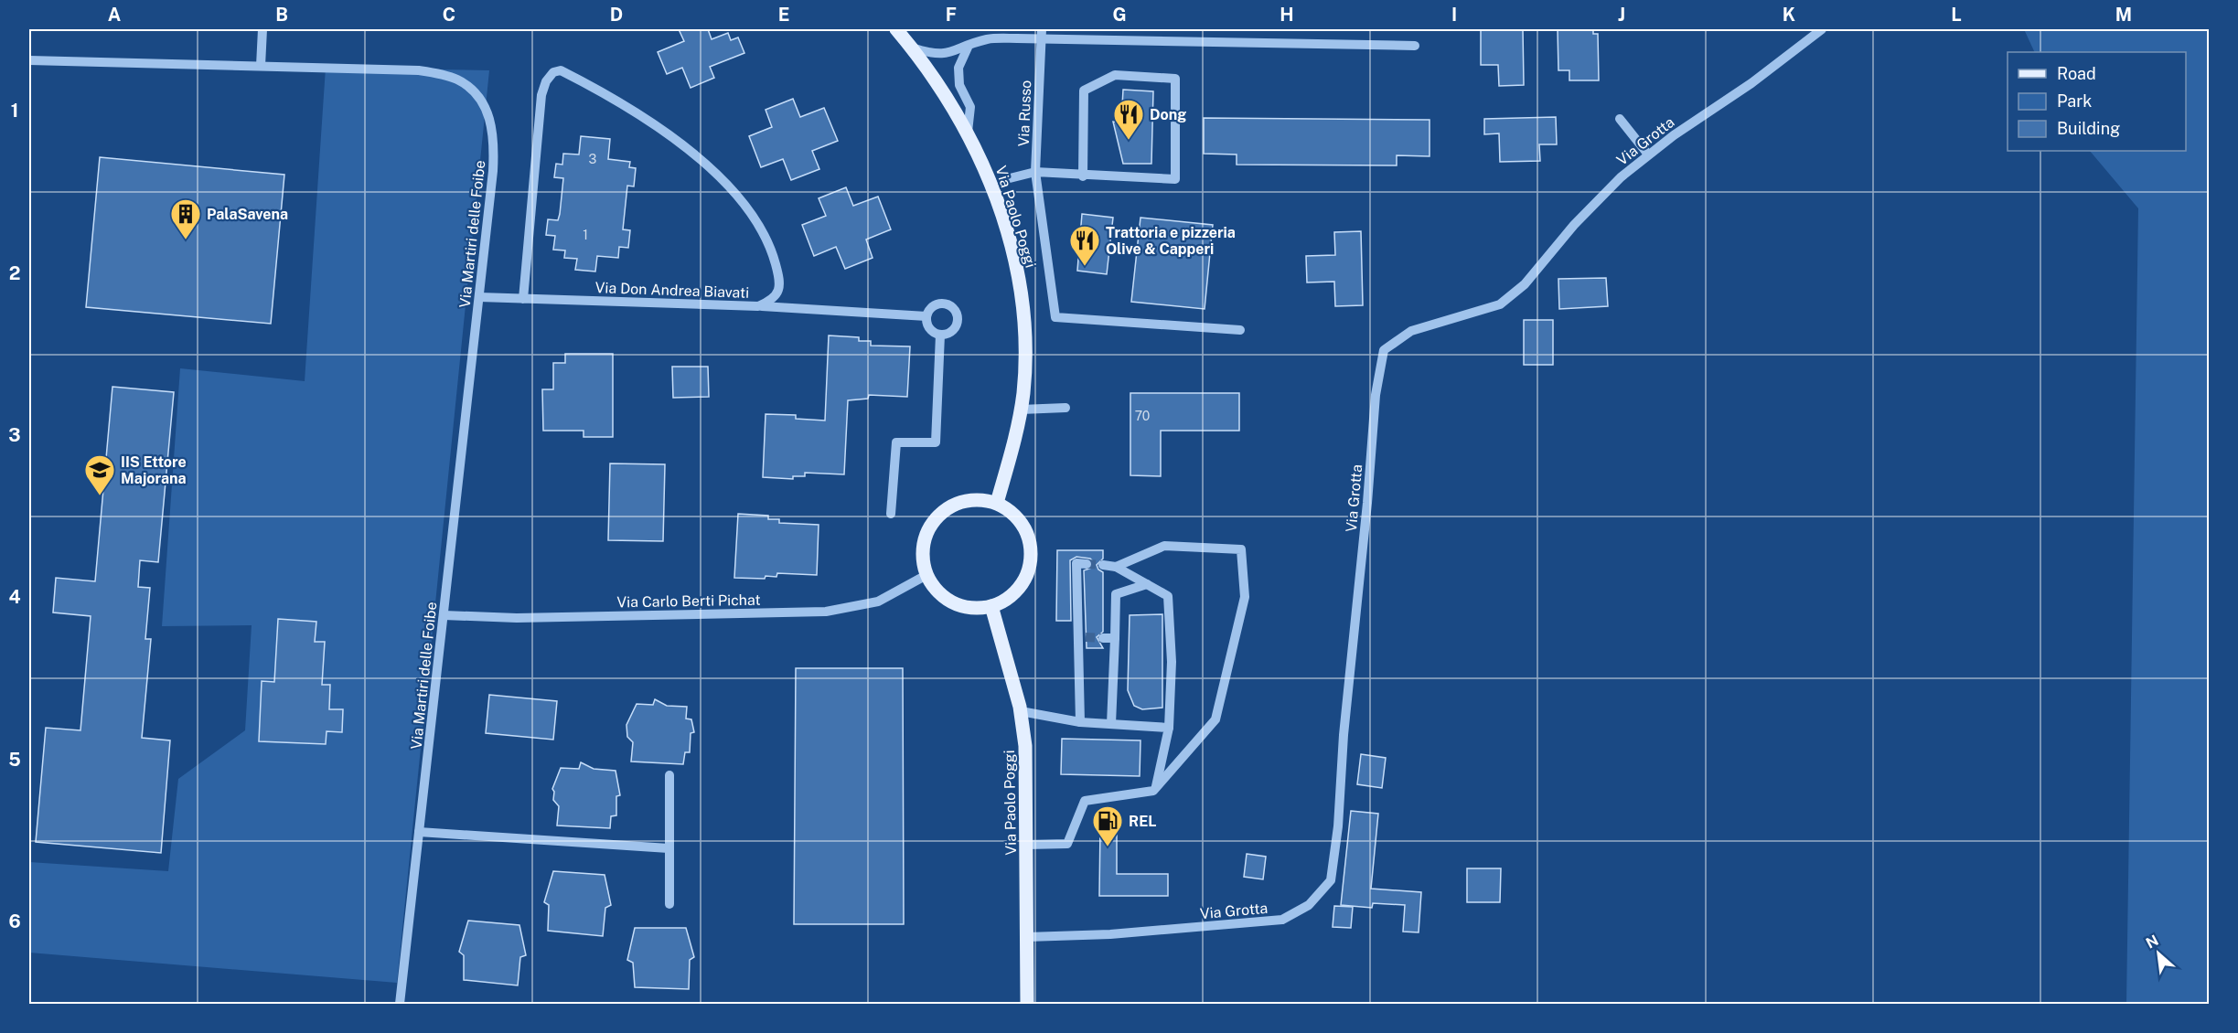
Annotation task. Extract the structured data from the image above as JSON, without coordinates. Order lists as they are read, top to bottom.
{
  "streets": {
    "main road": ["Via Paolo Poggi"],
    "street": [
      "Via Russo",
      "Via Grotta",
      "Via Martiri delle Foibe",
      "Via Don Andrea Biavati",
      "Via Carlo Berti Pichat"
    ]
  },
  "crossings": [
    ["Via Grotta", "Via Paolo Poggi"],
    ["Via Paolo Poggi", "Via Carlo Berti Pichat"],
    ["Via Martiri delle Foibe", "Via Don Andrea Biavati"],
    ["Via Martiri delle Foibe", "Via Carlo Berti Pichat"]
  ],
  "places": {
    "restaurant": ["Dong", "Trattoria e pizzeria Olive & Capperi"],
    "building": ["PalaSavena"],
    "school or university": ["IIS Ettore Majorana"],
    "fuel station": ["REL"]
  },
  "house_numbers": ["3", "1", "70"],
  "legend": ["Road", "Park", "Building"],
  "north": "top left",
  "grid": {
    "columns": [
      "A",
      "B",
      "C",
      "D",
      "E",
      "F",
      "G",
      "H",
      "I",
      "J",
      "K",
      "L",
      "M"
    ],
    "rows": [
      "1",
      "2",
      "3",
      "4",
      "5",
      "6"
    ]
  }
}
